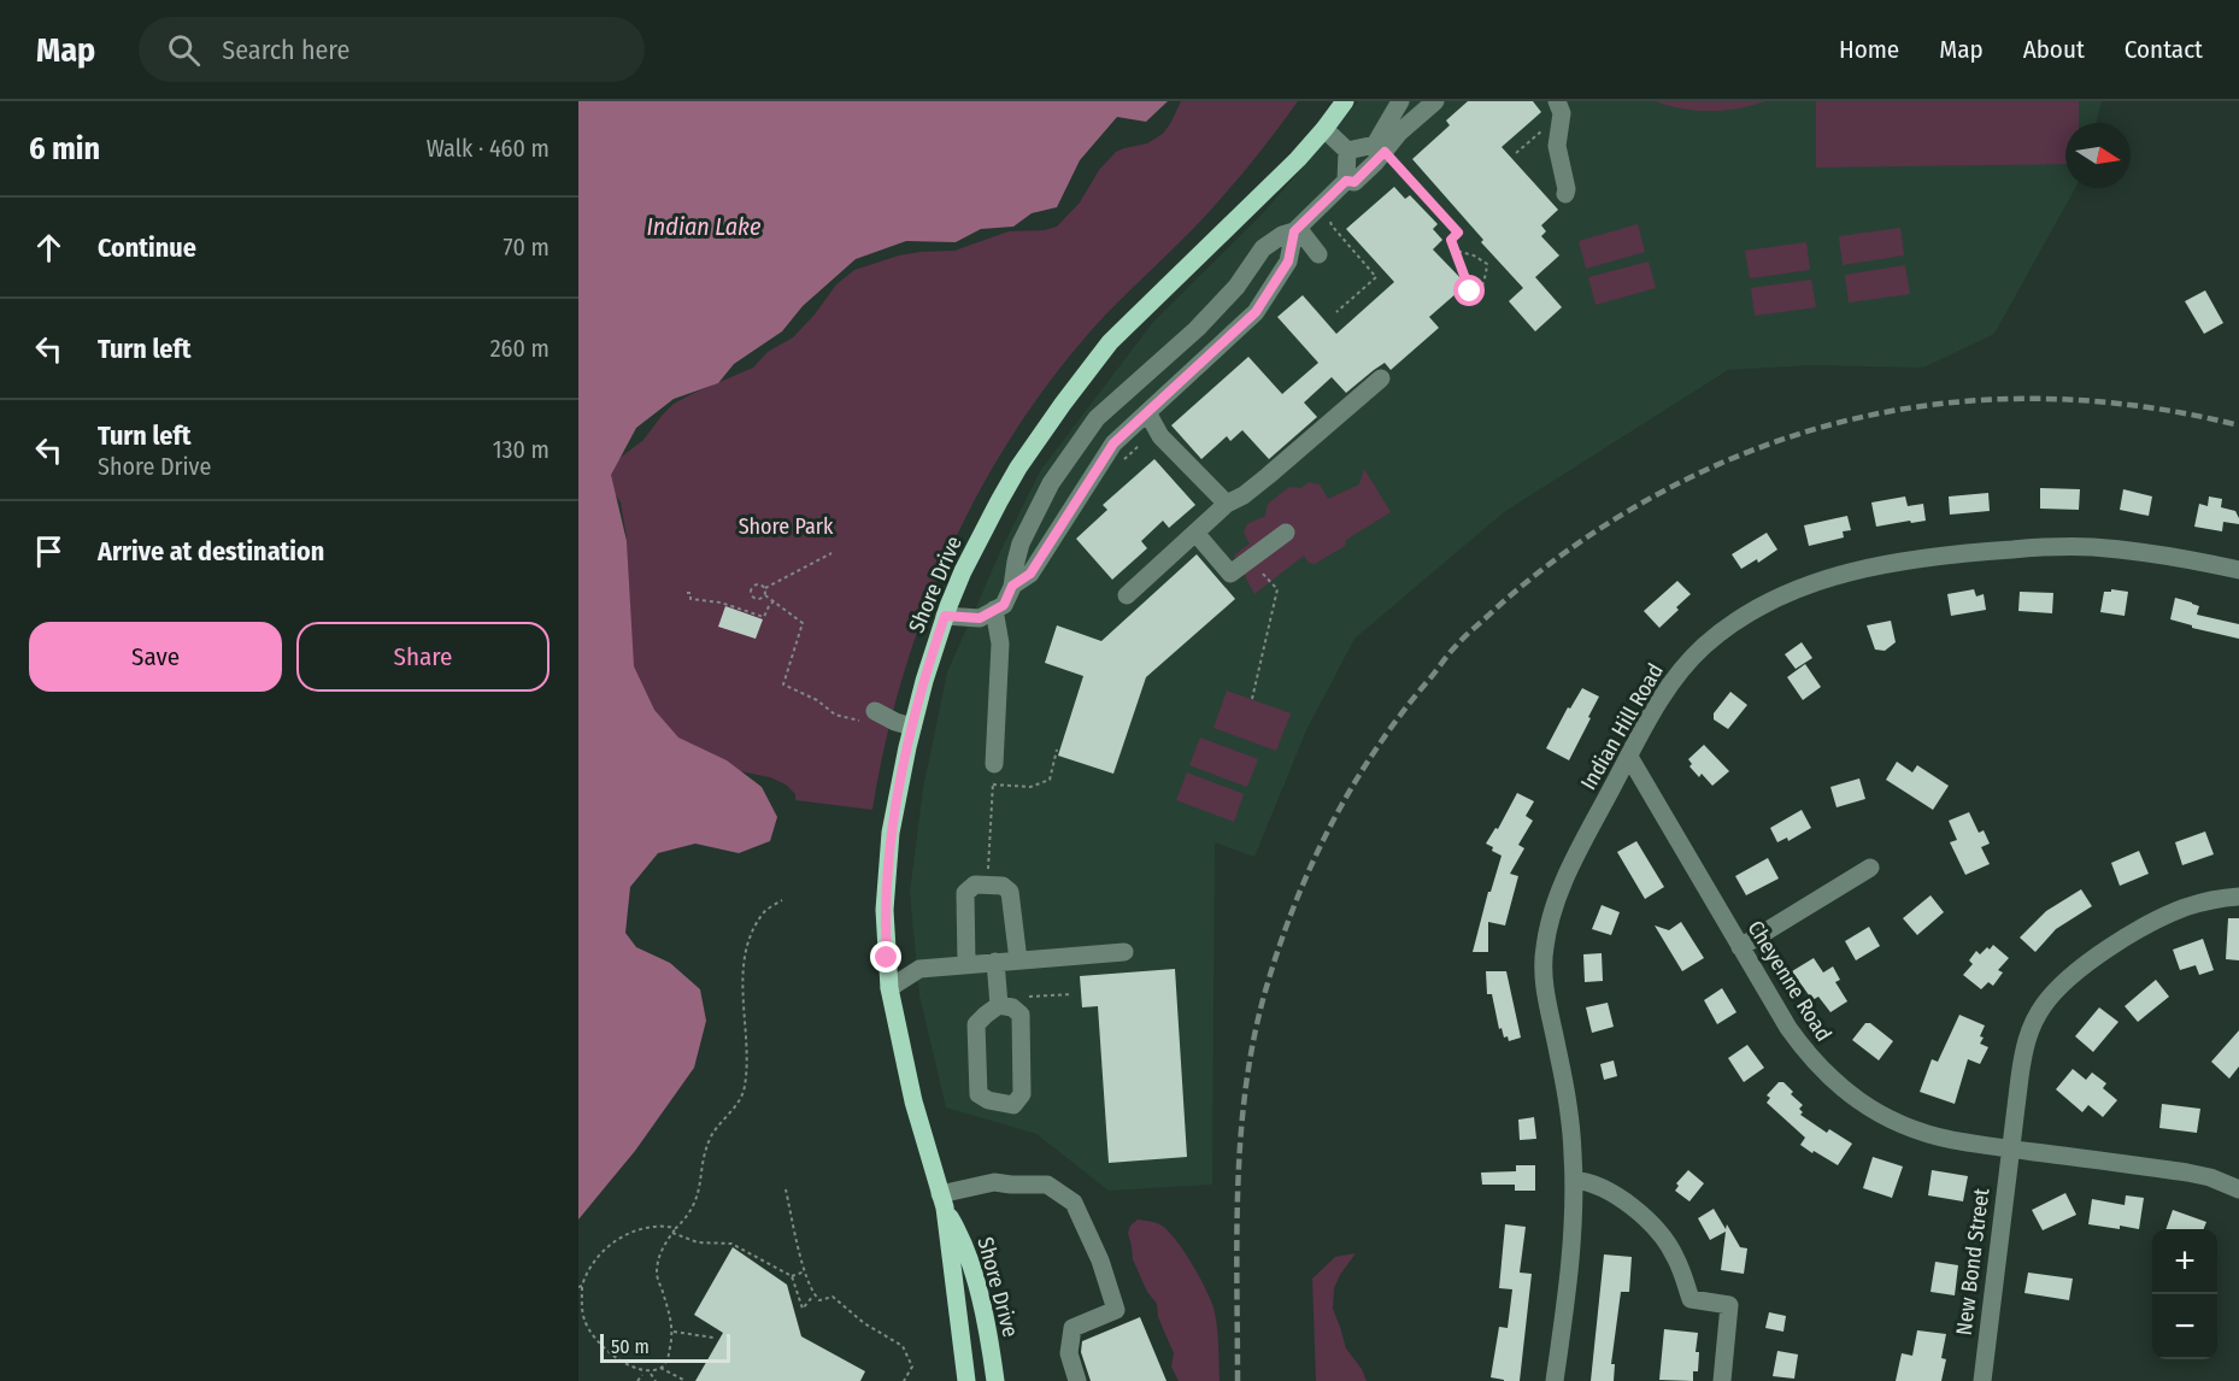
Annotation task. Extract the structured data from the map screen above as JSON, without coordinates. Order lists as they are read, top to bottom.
{
  "streets": {
    "main road": ["Shore Drive"],
    "street": ["Indian Hill Road", "Cheyenne Road", "New Bond Street"]
  },
  "crossings": [
    ["Indian Hill Road", "Cheyenne Road"],
    ["Cheyenne Road", "New Bond Street"]
  ],
  "water": ["Indian Lake"],
  "parks": ["Shore Park"],
  "scale_bar": "50 m",
  "north": "right",
  "page": {
    "header": "Map",
    "search": "Search here",
    "nav": [
      "Home",
      "Map",
      "About",
      "Contact"
    ],
    "heading": ["6 min", "Walk · 460 m"],
    "list": [
      ["Continue", "70 m"],
      ["Turn left", "260 m"],
      ["Turn left", "Shore Drive", "130 m"],
      "Arrive at destination"
    ],
    "buttons": ["Save", "Share"],
    "map_buttons": ["+", "−"],
    "scale": "50 m"
  }
}
